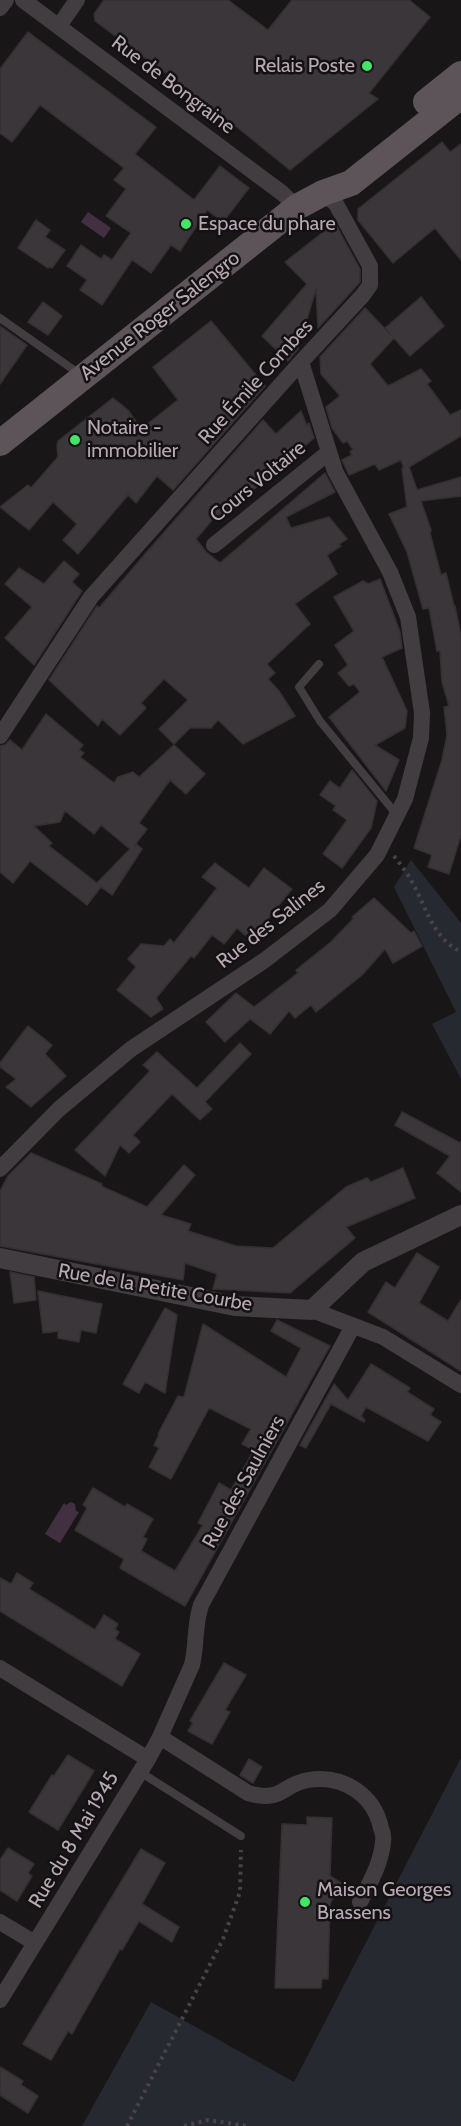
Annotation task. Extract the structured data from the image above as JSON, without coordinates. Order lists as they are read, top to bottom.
{
  "streets": {
    "main road": ["Avenue Roger Salengro"],
    "street": [
      "Rue de Bongraine",
      "Rue Émile Combes",
      "Cours Voltaire",
      "Rue des Salines",
      "Rue de la Petite Courbe",
      "Rue des Saulniers",
      "Rue du 8 Mai 1945"
    ]
  },
  "crossings": [
    ["Rue de Bongraine", "Avenue Roger Salengro"],
    ["Avenue Roger Salengro", "Rue Émile Combes"],
    ["Rue Émile Combes", "Rue des Salines"],
    ["Cours Voltaire", "Rue des Salines"],
    ["Rue des Saulniers", "Rue du 8 Mai 1945"]
  ],
  "places": [
    "Relais Poste",
    "Espace du phare",
    "Notaire - immobilier",
    "Maison Georges Brassens"
  ]
}
